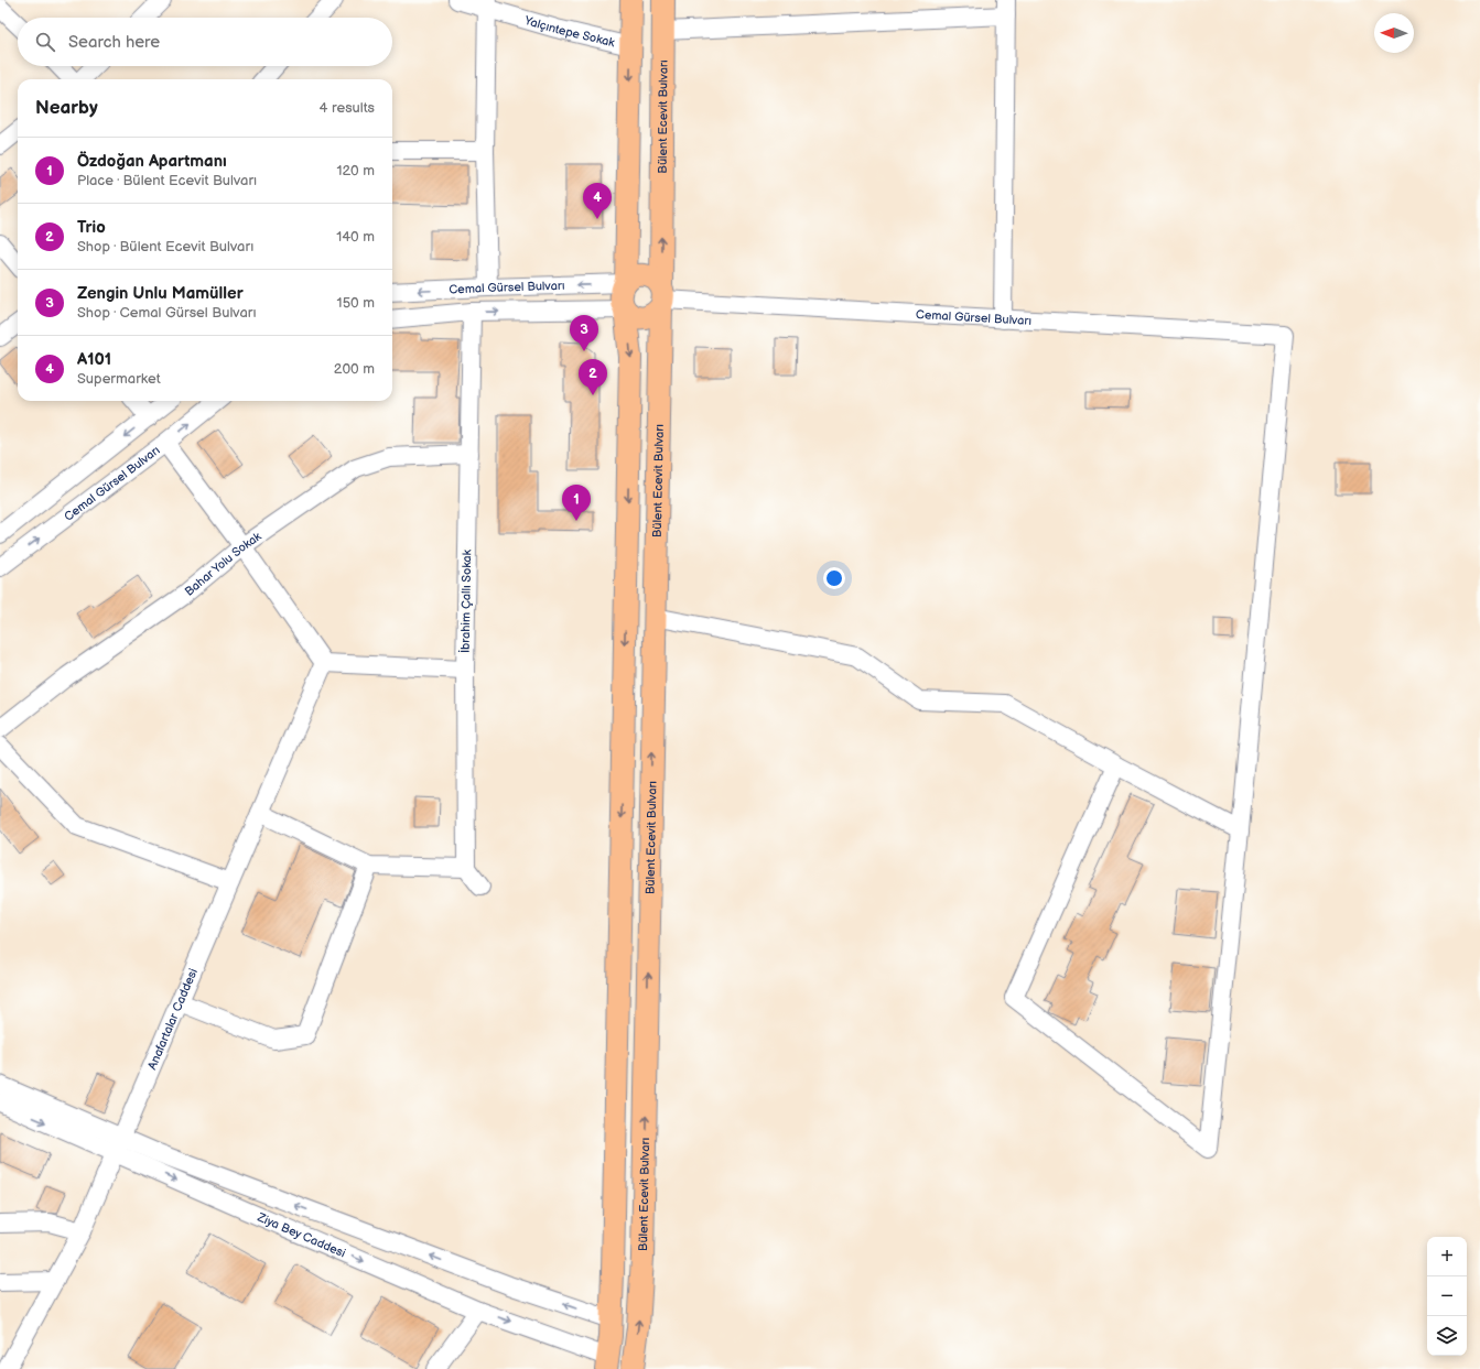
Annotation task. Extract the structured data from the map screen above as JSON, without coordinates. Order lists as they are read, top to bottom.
{
  "streets": {
    "main road": ["Bülent Ecevit Bulvarı"],
    "street": [
      "Yalçıntepe Sokak",
      "Cemal Gürsel Bulvarı",
      "Bahar Yolu Sokak",
      "İbrahim Çallı Sokak",
      "Anafartalar Caddesi",
      "Ziya Bey Caddesi"
    ]
  },
  "crossings": [
    ["Bülent Ecevit Bulvarı", "Cemal Gürsel Bulvarı"],
    ["Cemal Gürsel Bulvarı", "İbrahim Çallı Sokak"],
    ["Bahar Yolu Sokak", "İbrahim Çallı Sokak"],
    ["Anafartalar Caddesi", "Ziya Bey Caddesi"]
  ],
  "north": "left",
  "page": {
    "search": "Search here",
    "heading": ["Nearby", "4 results"],
    "list": [
      {
        "mark": "1",
        "name": "Özdoğan Apartmanı",
        "note": "Place · Bülent Ecevit Bulvarı",
        "value": "120 m"
      },
      {
        "mark": "2",
        "name": "Trio",
        "note": "Shop · Bülent Ecevit Bulvarı",
        "value": "140 m"
      },
      {
        "mark": "3",
        "name": "Zengin Unlu Mamüller",
        "note": "Shop · Cemal Gürsel Bulvarı",
        "value": "150 m"
      },
      {
        "mark": "4",
        "name": "A101",
        "note": "Supermarket",
        "value": "200 m"
      }
    ],
    "pins": [
      "4",
      "3",
      "2",
      "1"
    ],
    "map_buttons": ["+", "−"]
  }
}
